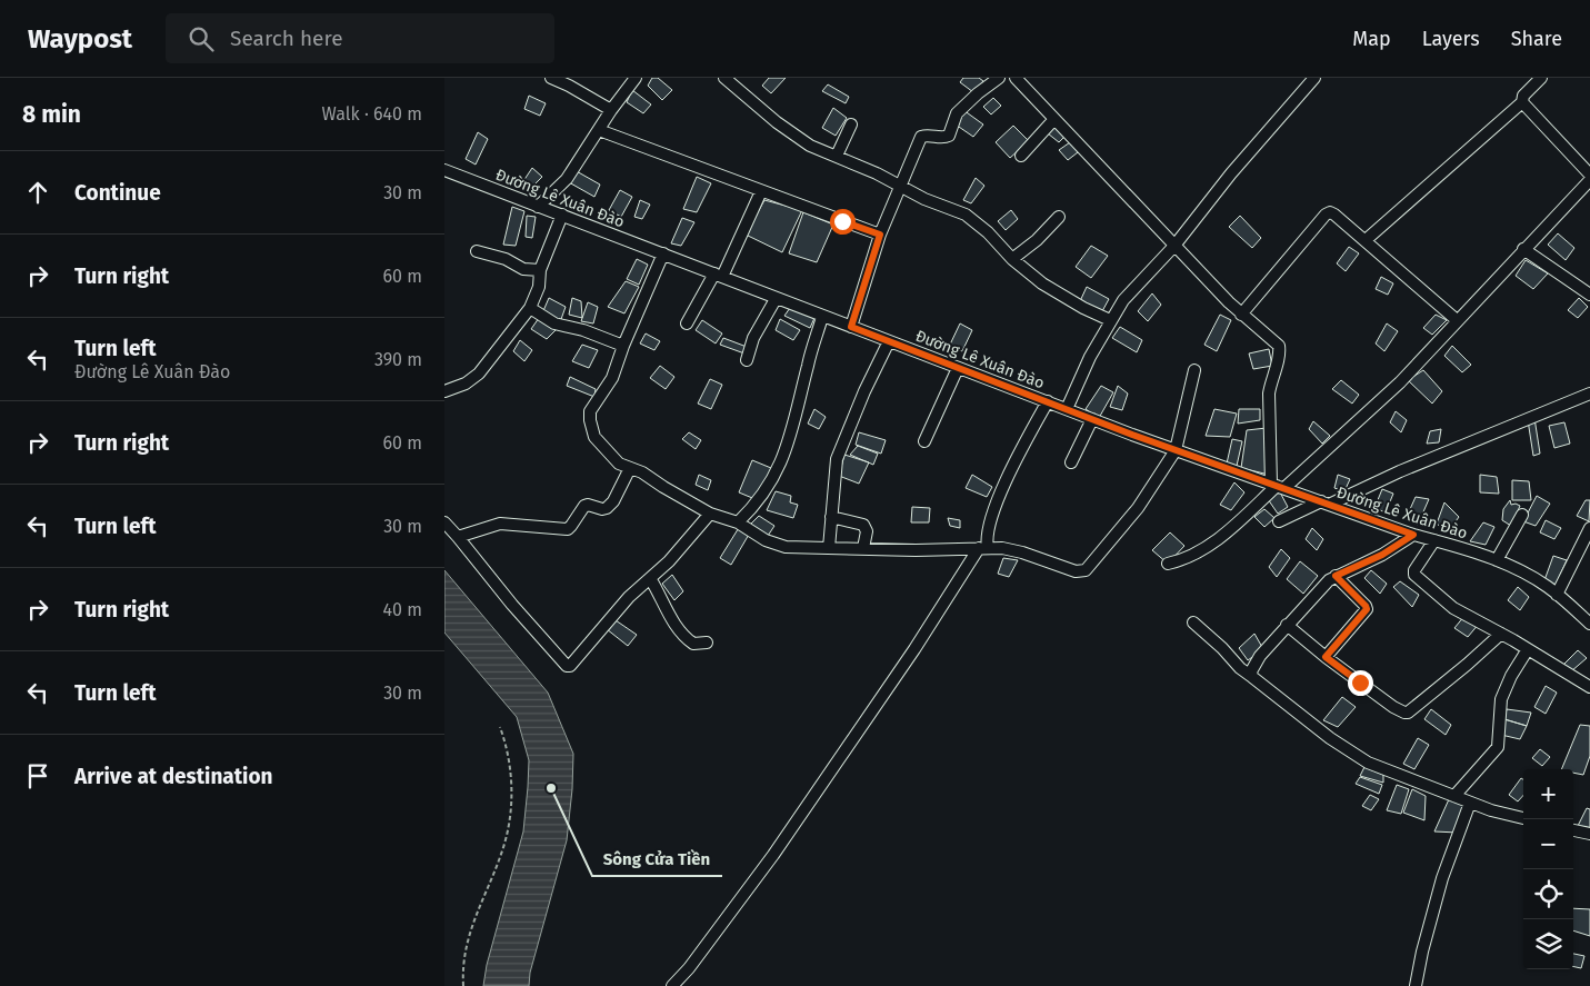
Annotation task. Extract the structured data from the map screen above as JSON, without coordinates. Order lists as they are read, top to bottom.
{
  "streets": {
    "street": ["Đường Lê Xuân Đào"]
  },
  "places": ["Sông Cửa Tiền"],
  "page": {
    "header": "Waypost",
    "search": "Search here",
    "nav": ["Map", "Layers", "Share"],
    "heading": ["8 min", "Walk · 640 m"],
    "list": [
      ["Continue", "30 m"],
      ["Turn right", "60 m"],
      ["Turn left", "Đường Lê Xuân Đào", "390 m"],
      ["Turn right", "60 m"],
      ["Turn left", "30 m"],
      ["Turn right", "40 m"],
      ["Turn left", "30 m"],
      "Arrive at destination"
    ],
    "map_buttons": ["+", "−"]
  }
}
